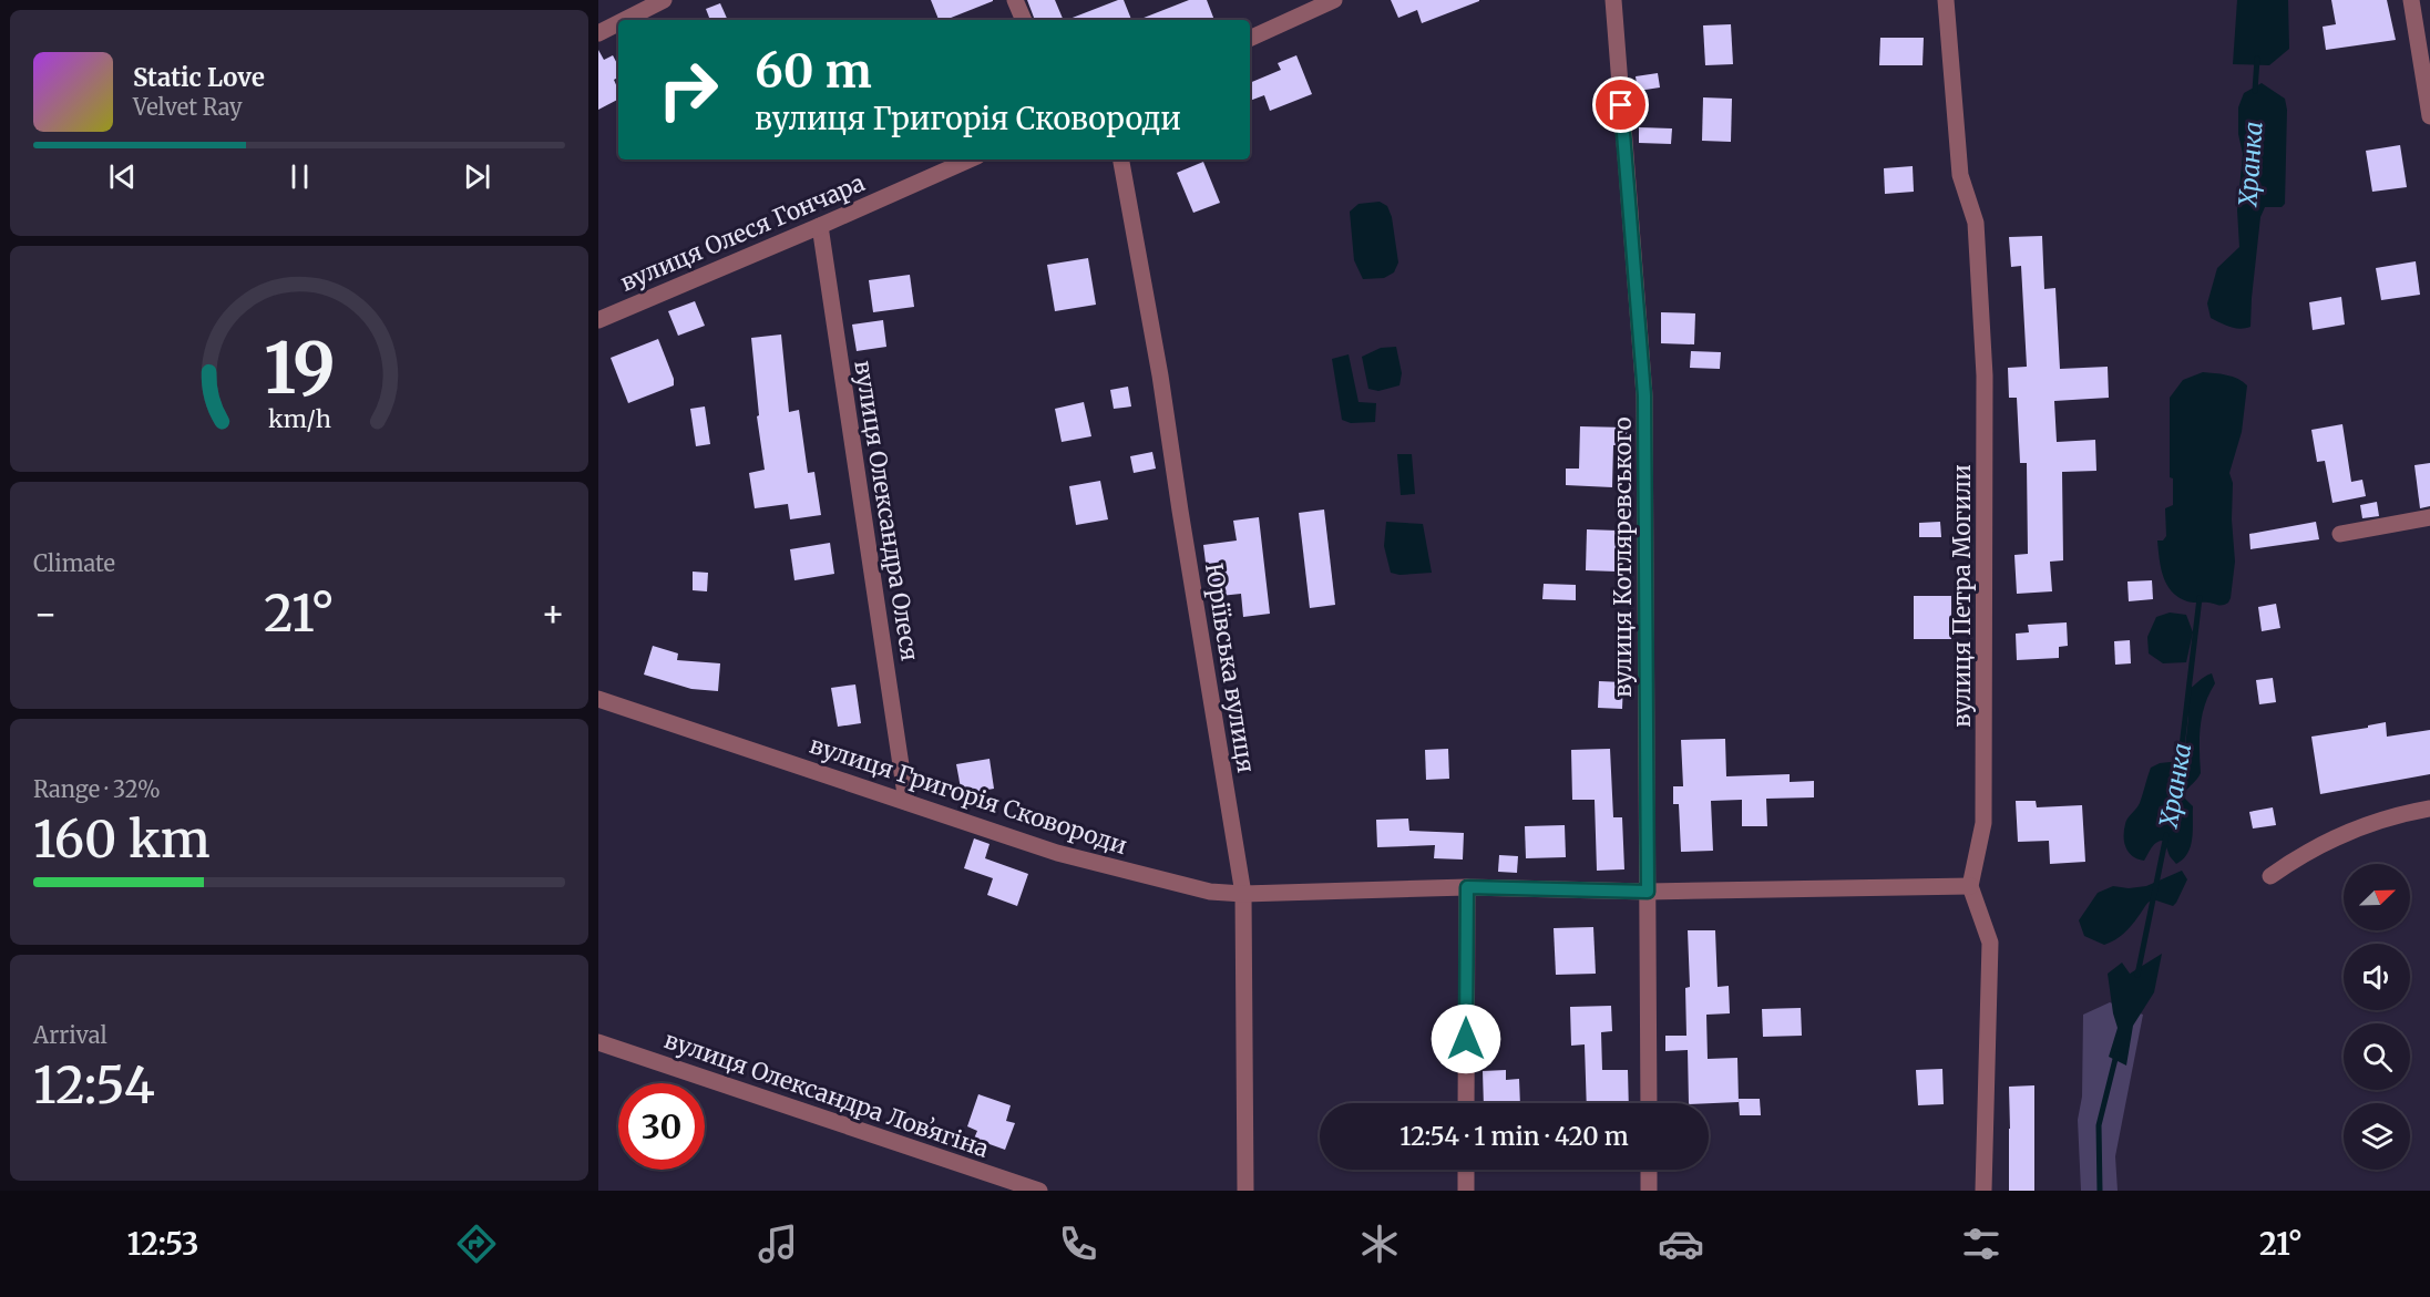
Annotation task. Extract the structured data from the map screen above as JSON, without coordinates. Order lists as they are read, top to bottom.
{
  "streets": {
    "street": [
      "вулиця Олеся Гончара",
      "вулиця Олександра Олеся",
      "вулиця Котляревського",
      "вулиця Петра Могили",
      "Юріївська вулиця",
      "вулиця Григорія Сковороди",
      "вулиця Олександра Ловʼягіна"
    ]
  },
  "crossings": [
    ["вулиця Олеся Гончара", "вулиця Олександра Олеся"],
    ["вулиця Олександра Олеся", "вулиця Григорія Сковороди"],
    ["вулиця Котляревського", "вулиця Григорія Сковороди"],
    ["вулиця Петра Могили", "вулиця Григорія Сковороди"],
    ["Юріївська вулиця", "вулиця Григорія Сковороди"]
  ],
  "water": ["Хранка"],
  "north": "top right",
  "page": {
    "turn": ["60 m", "вулиця Григорія Сковороди"],
    "song": ["Static Love", "Velvet Ray"],
    "tile": [
      "Climate",
      ["Range · 32%", "160 km"],
      ["Arrival", "12:54"]
    ],
    "heat": ["−", "21°", "+"],
    "limit": "30",
    "trip": "12:54 · 1 min · 420 m",
    "tabs": ["12:53", "21°"],
    "gauge": ["19", "km/h"]
  }
}
